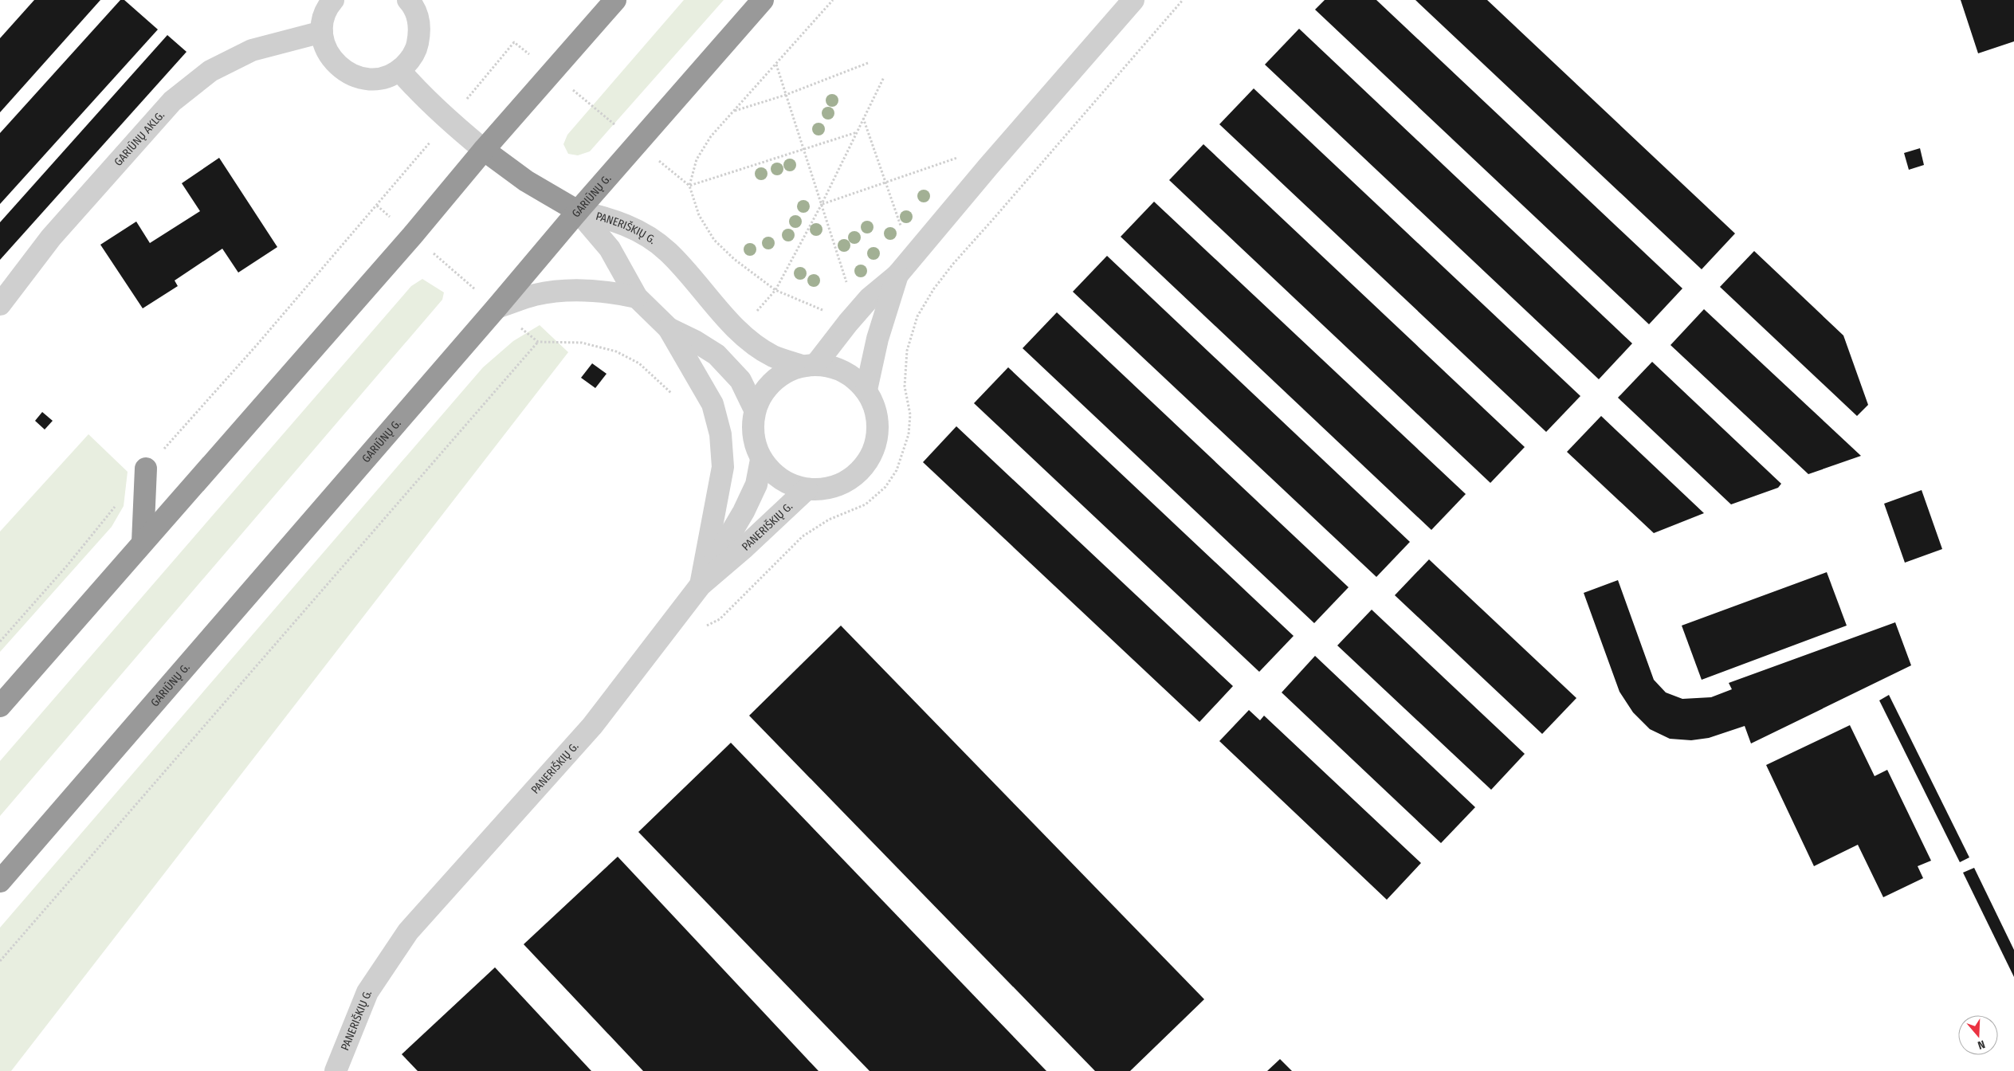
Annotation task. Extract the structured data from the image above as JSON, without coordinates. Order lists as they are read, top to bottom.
{
  "streets": {
    "highway": ["GARIŪNŲ G."],
    "street": ["GARIŪNŲ AKLG.", "PANERIŠKIŲ G."]
  },
  "crossings": [
    ["GARIŪNŲ G.", "PANERIŠKIŲ G."]
  ],
  "north": "bottom"
}
